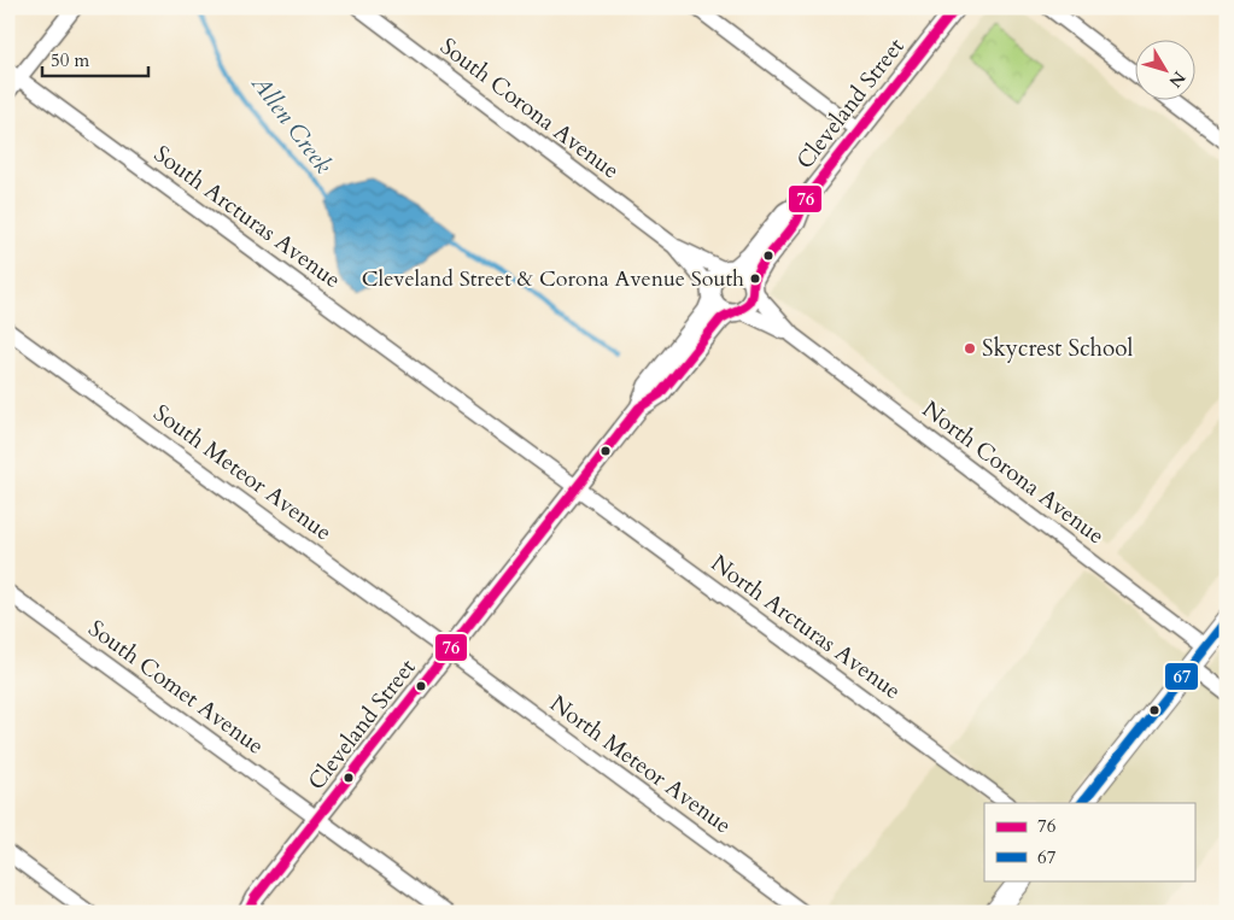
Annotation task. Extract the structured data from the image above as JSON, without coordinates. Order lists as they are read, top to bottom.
{
  "streets": {
    "street": [
      "Cleveland Street",
      "South Corona Avenue",
      "South Arcturas Avenue",
      "South Meteor Avenue",
      "North Corona Avenue",
      "North Arcturas Avenue",
      "South Comet Avenue",
      "North Meteor Avenue"
    ]
  },
  "crossings": [
    ["Cleveland Street", "South Corona Avenue"],
    ["Cleveland Street", "South Arcturas Avenue"],
    ["Cleveland Street", "South Meteor Avenue"],
    ["Cleveland Street", "North Corona Avenue"],
    ["Cleveland Street", "North Arcturas Avenue"],
    ["Cleveland Street", "South Comet Avenue"],
    ["Cleveland Street", "North Meteor Avenue"],
    ["South Corona Avenue", "North Corona Avenue"],
    ["South Arcturas Avenue", "North Arcturas Avenue"],
    ["South Meteor Avenue", "North Meteor Avenue"]
  ],
  "water": ["Allen Creek"],
  "places": ["Cleveland Street & Corona Avenue South", "Skycrest School"],
  "lines": ["transit line 76", "transit line 67"],
  "legend": ["76", "67"],
  "scale_bar": "50 m",
  "north": "bottom right"
}
